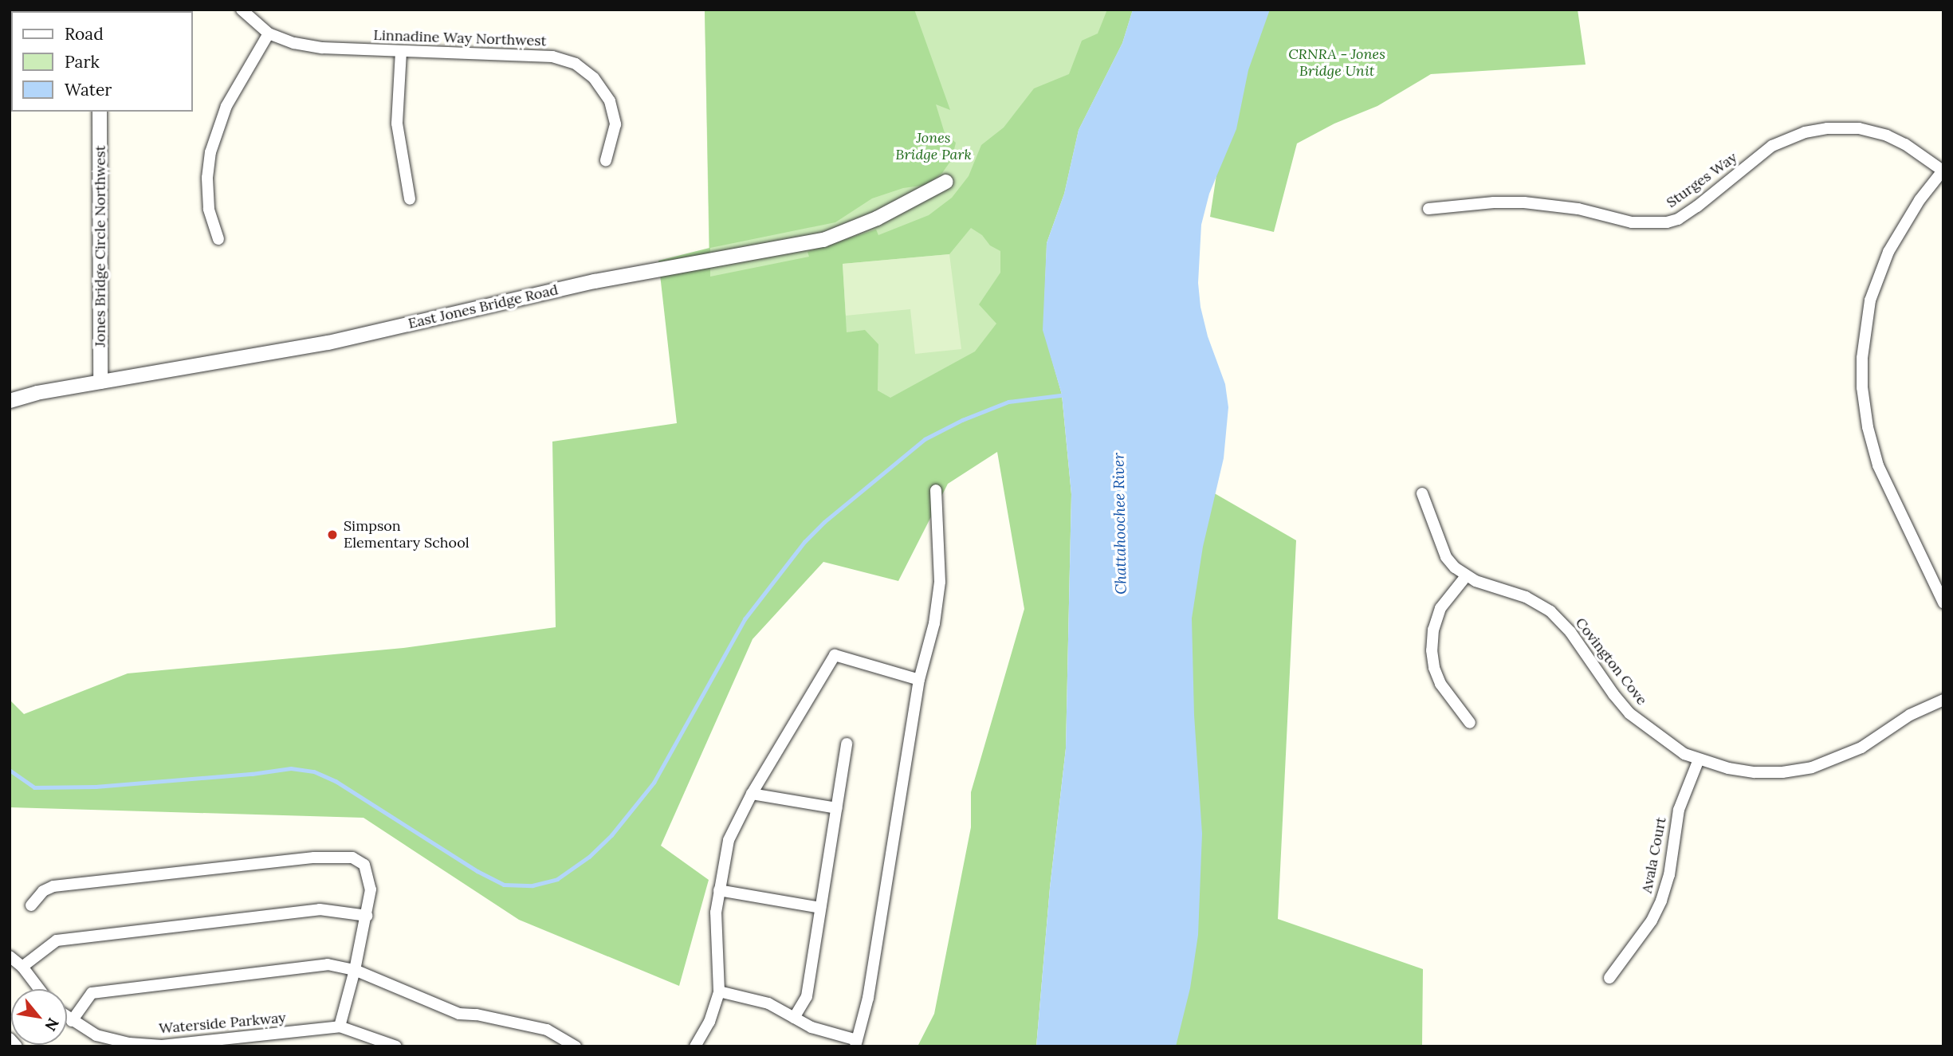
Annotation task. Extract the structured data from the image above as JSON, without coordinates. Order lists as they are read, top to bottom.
{
  "streets": {
    "street": [
      "Linnadine Way Northwest",
      "Sturges Way",
      "Jones Bridge Circle Northwest",
      "East Jones Bridge Road",
      "Covington Cove",
      "Avala Court",
      "Waterside Parkway"
    ]
  },
  "crossings": [
    ["Jones Bridge Circle Northwest", "East Jones Bridge Road"],
    ["Covington Cove", "Avala Court"]
  ],
  "water": ["Chattahoochee River"],
  "parks": ["CRNRA - Jones Bridge Unit", "Jones Bridge Park"],
  "places": ["Simpson Elementary School"],
  "legend": ["Road", "Park", "Water"],
  "north": "bottom right"
}
